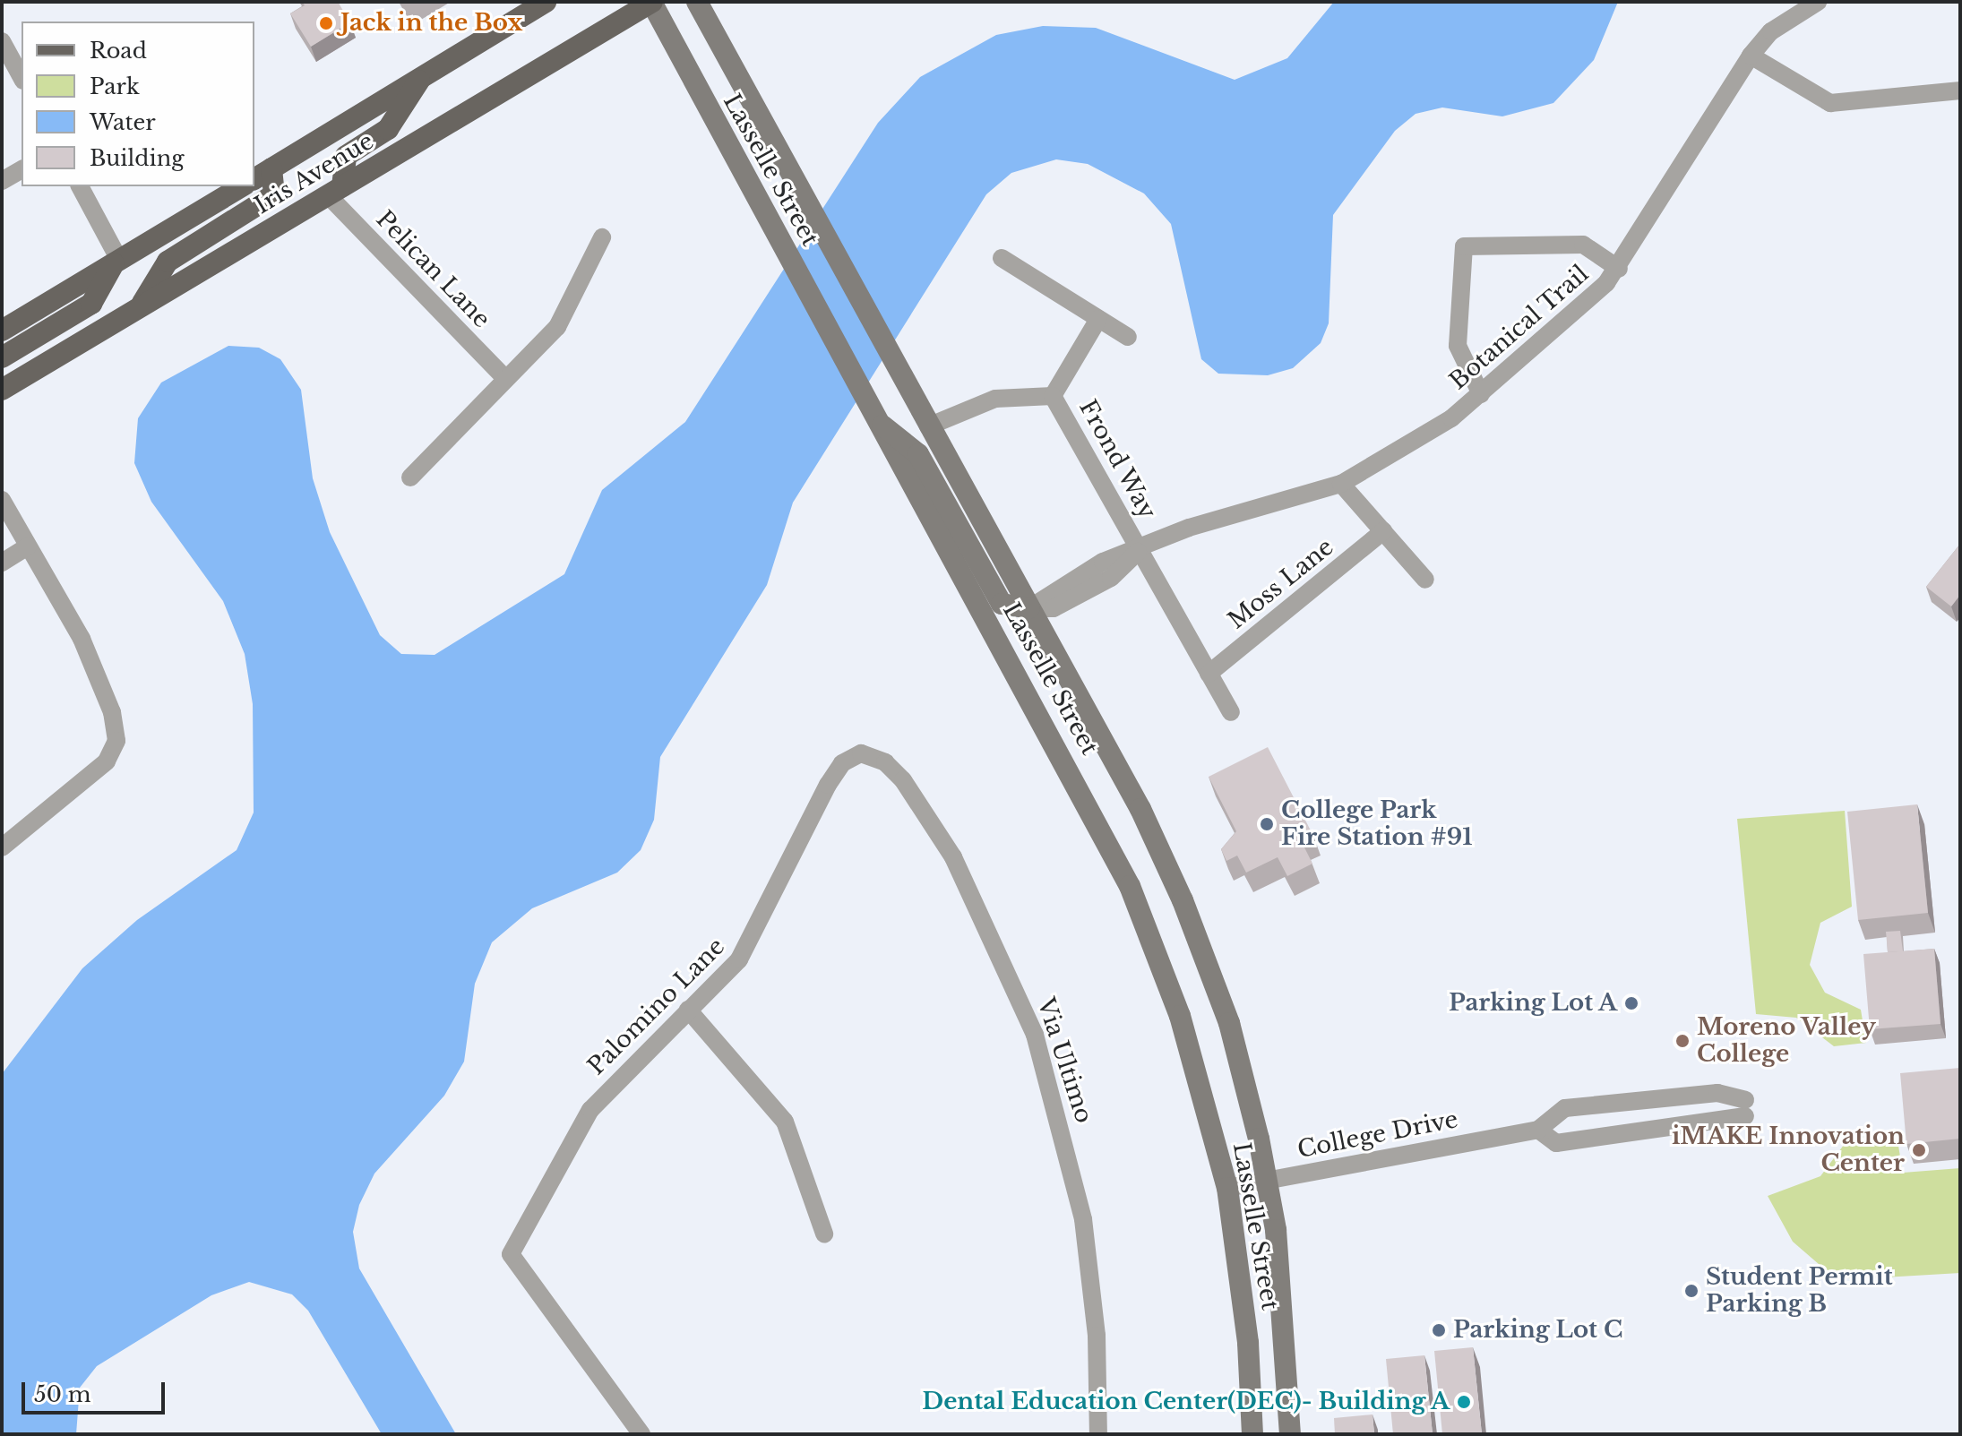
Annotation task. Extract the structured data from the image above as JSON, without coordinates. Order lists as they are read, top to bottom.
{
  "streets": {
    "main road": ["Lasselle Street", "Iris Avenue"],
    "street": [
      "Pelican Lane",
      "Botanical Trail",
      "Frond Way",
      "Moss Lane",
      "Palomino Lane",
      "Via Ultimo",
      "College Drive"
    ]
  },
  "crossings": [
    ["Lasselle Street", "Iris Avenue"],
    ["Lasselle Street", "Botanical Trail"],
    ["Lasselle Street", "Frond Way"],
    ["Lasselle Street", "College Drive"],
    ["Iris Avenue", "Pelican Lane"],
    ["Botanical Trail", "Frond Way"],
    ["Frond Way", "Moss Lane"],
    ["Palomino Lane", "Via Ultimo"]
  ],
  "places": [
    "Jack in the Box",
    "College Park Fire Station #91",
    "Parking Lot A",
    "Moreno Valley College",
    "iMAKE Innovation Center",
    "Student Permit Parking B",
    "Parking Lot C",
    "Dental Education Center(DEC)- Building A"
  ],
  "legend": [
    "Road",
    "Park",
    "Water",
    "Building"
  ],
  "scale_bar": "50 m"
}
